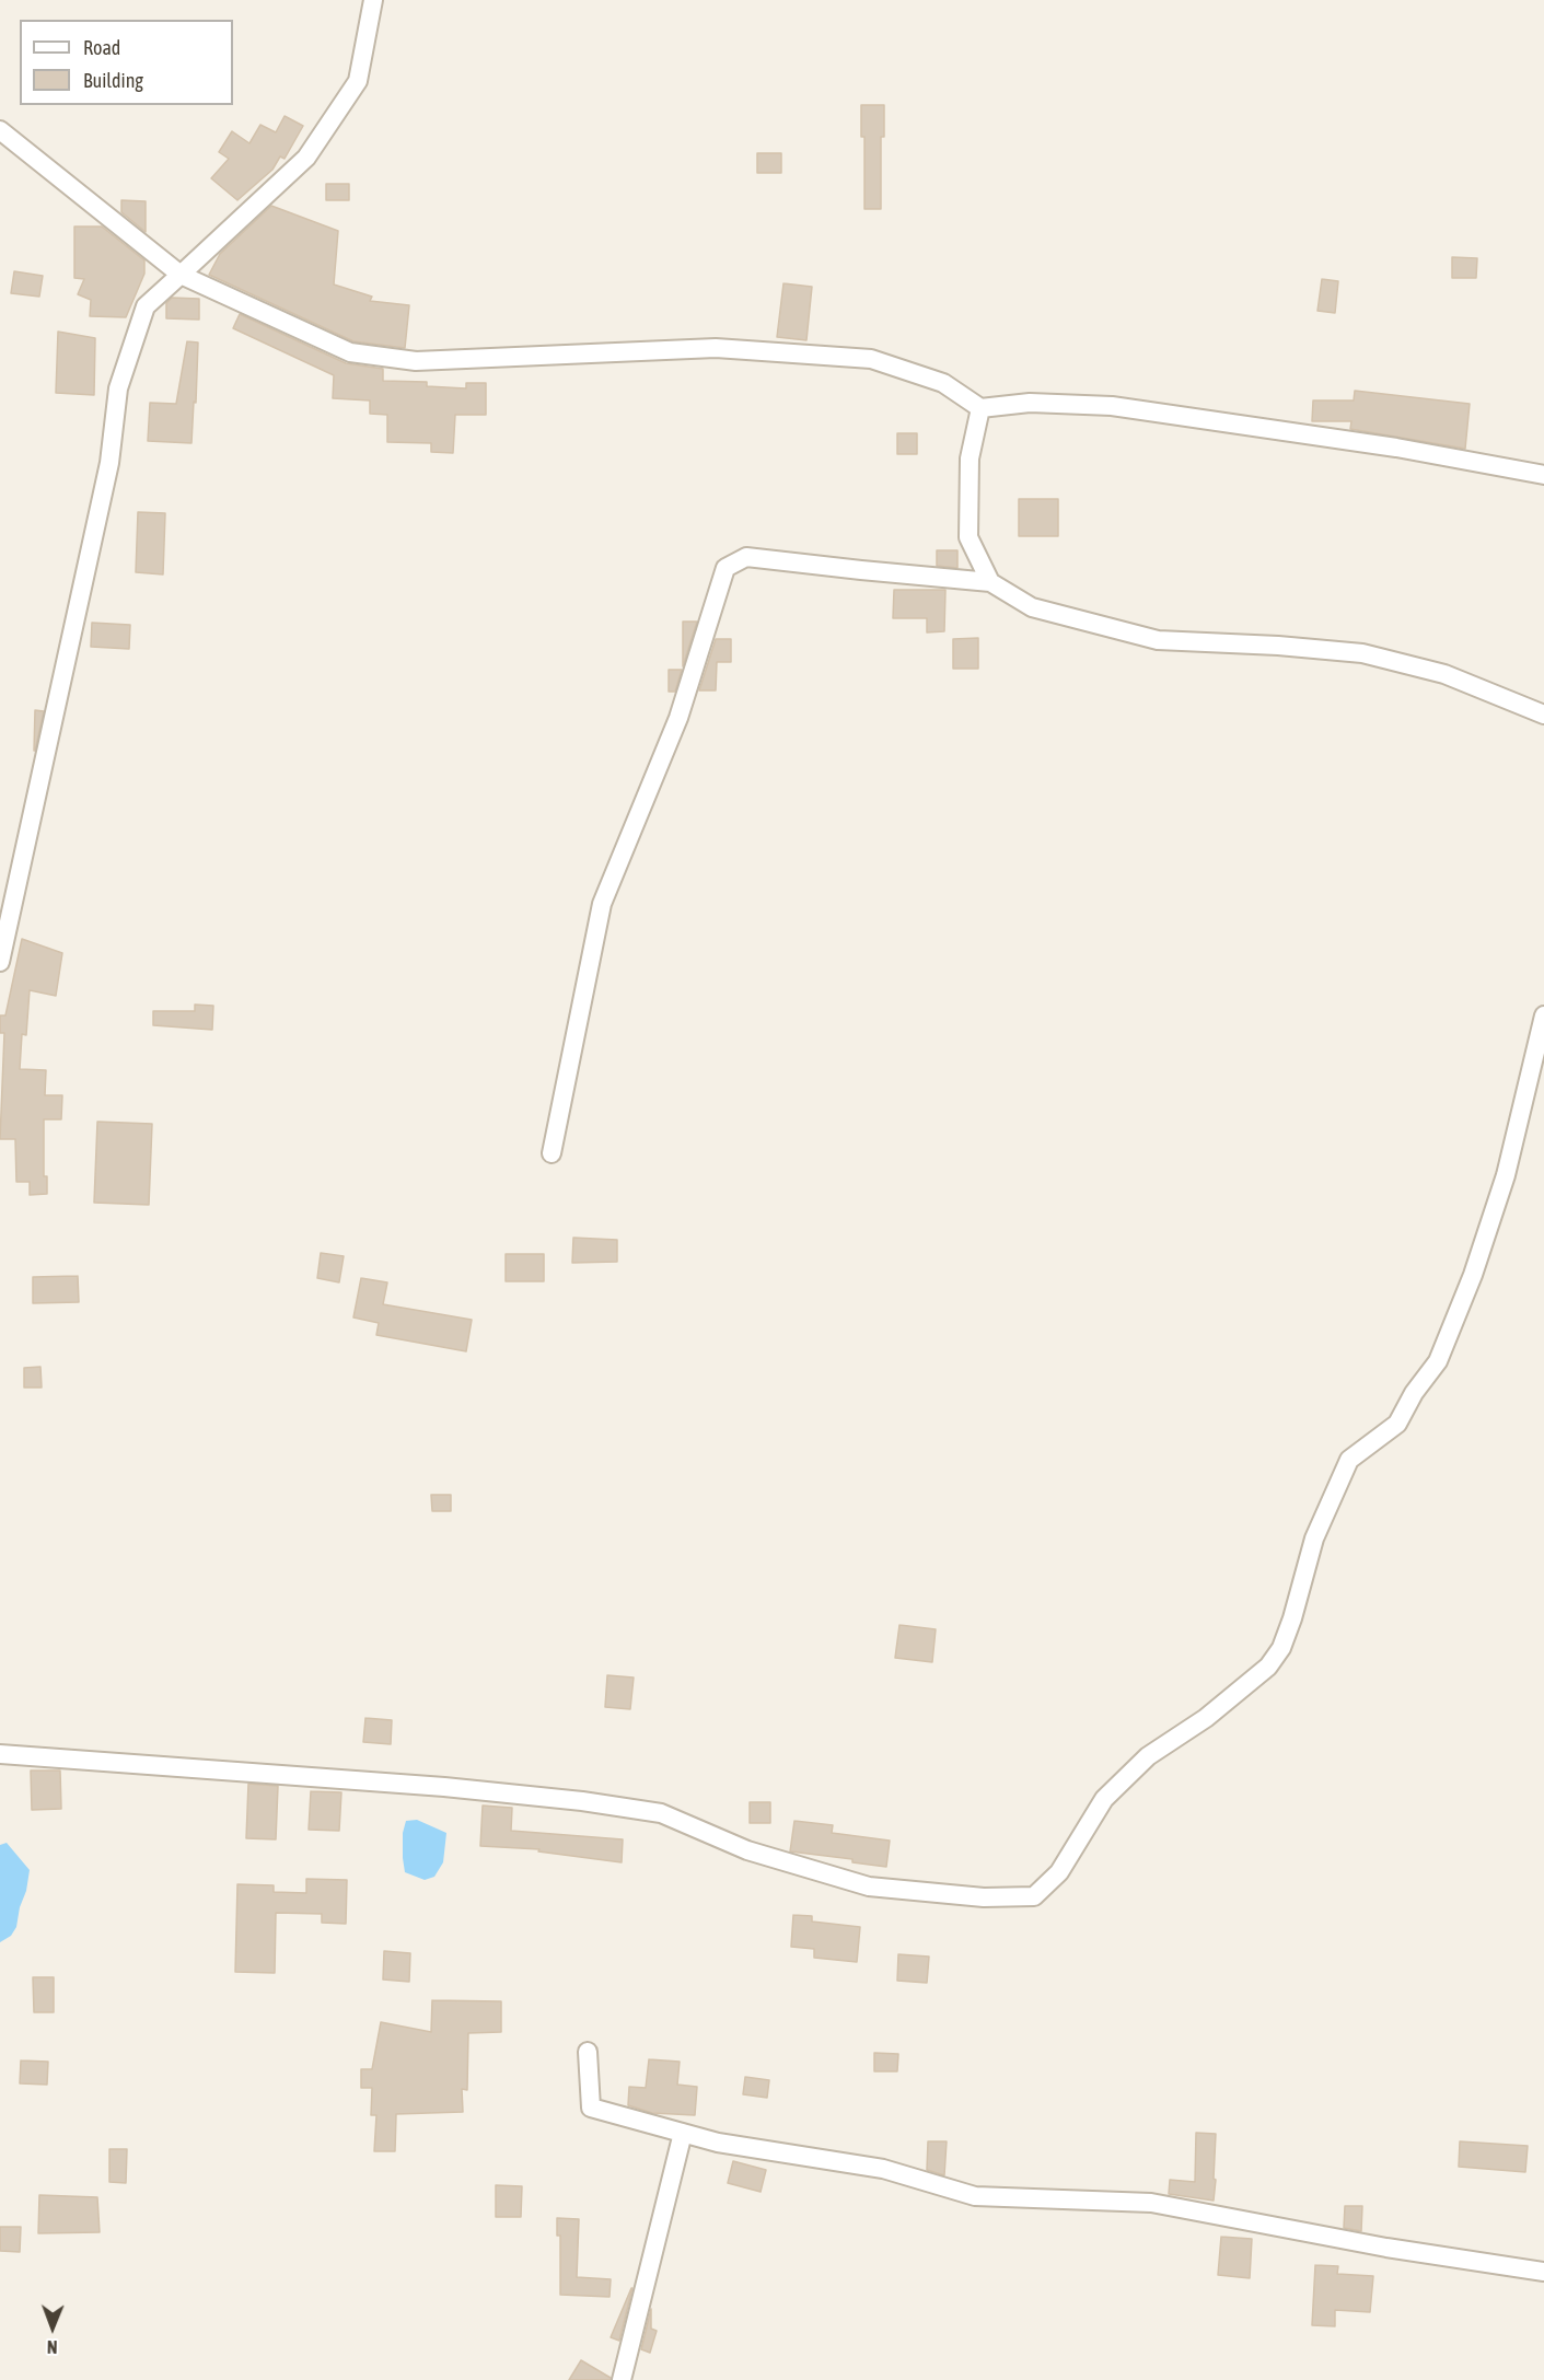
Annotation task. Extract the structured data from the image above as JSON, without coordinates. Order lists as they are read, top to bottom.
{
  "legend": ["Road", "Building"],
  "north": "bottom"
}
